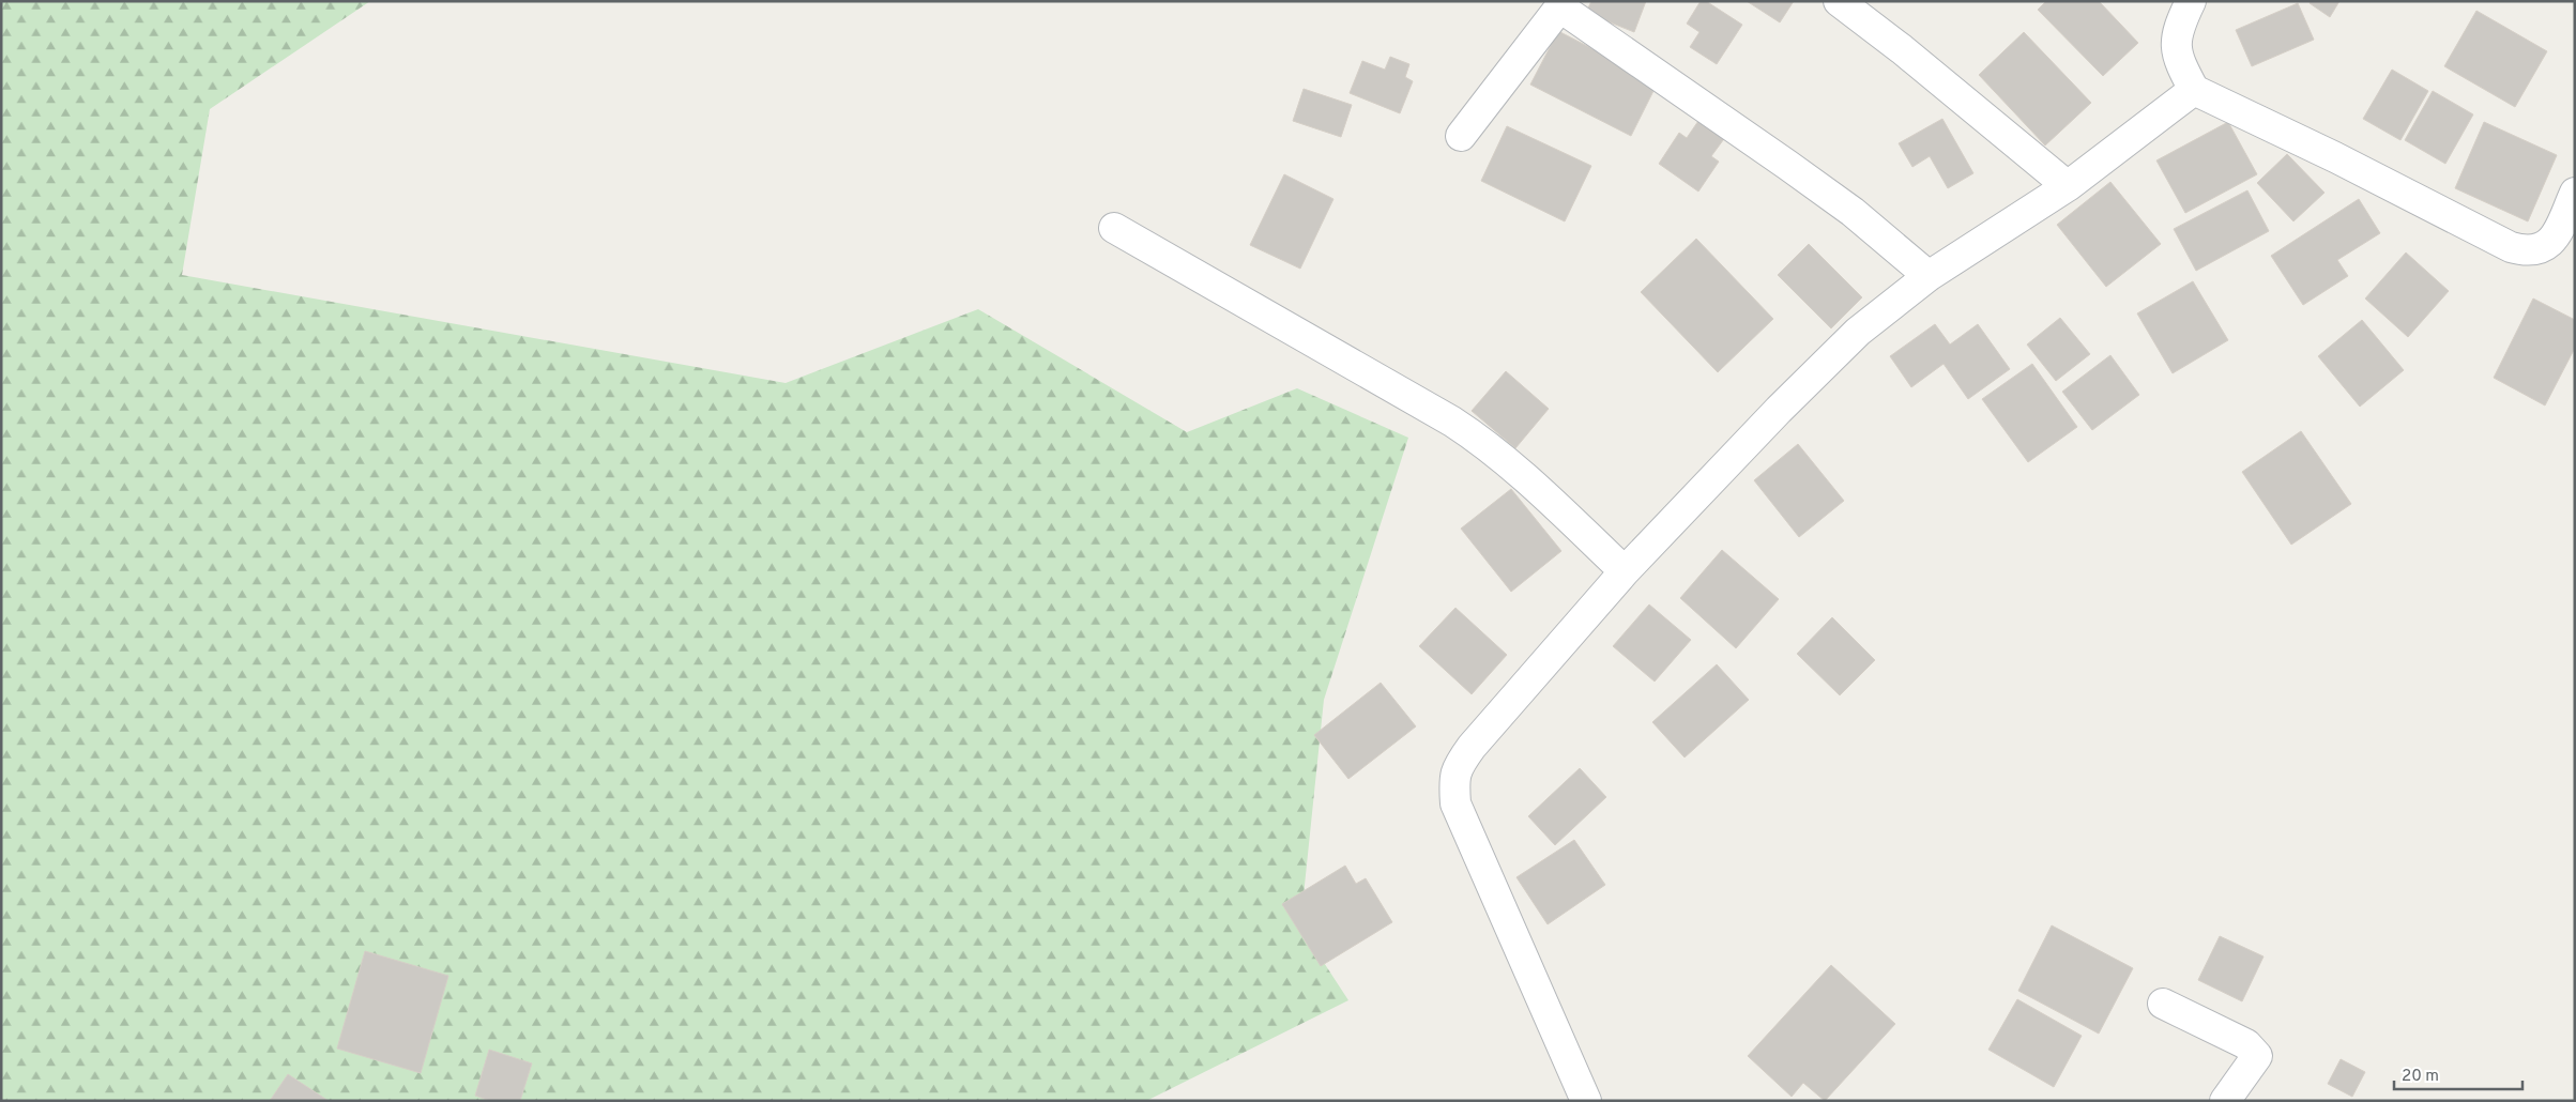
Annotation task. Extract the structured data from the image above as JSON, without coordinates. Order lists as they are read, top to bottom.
{
  "scale_bar": "20 m"
}
